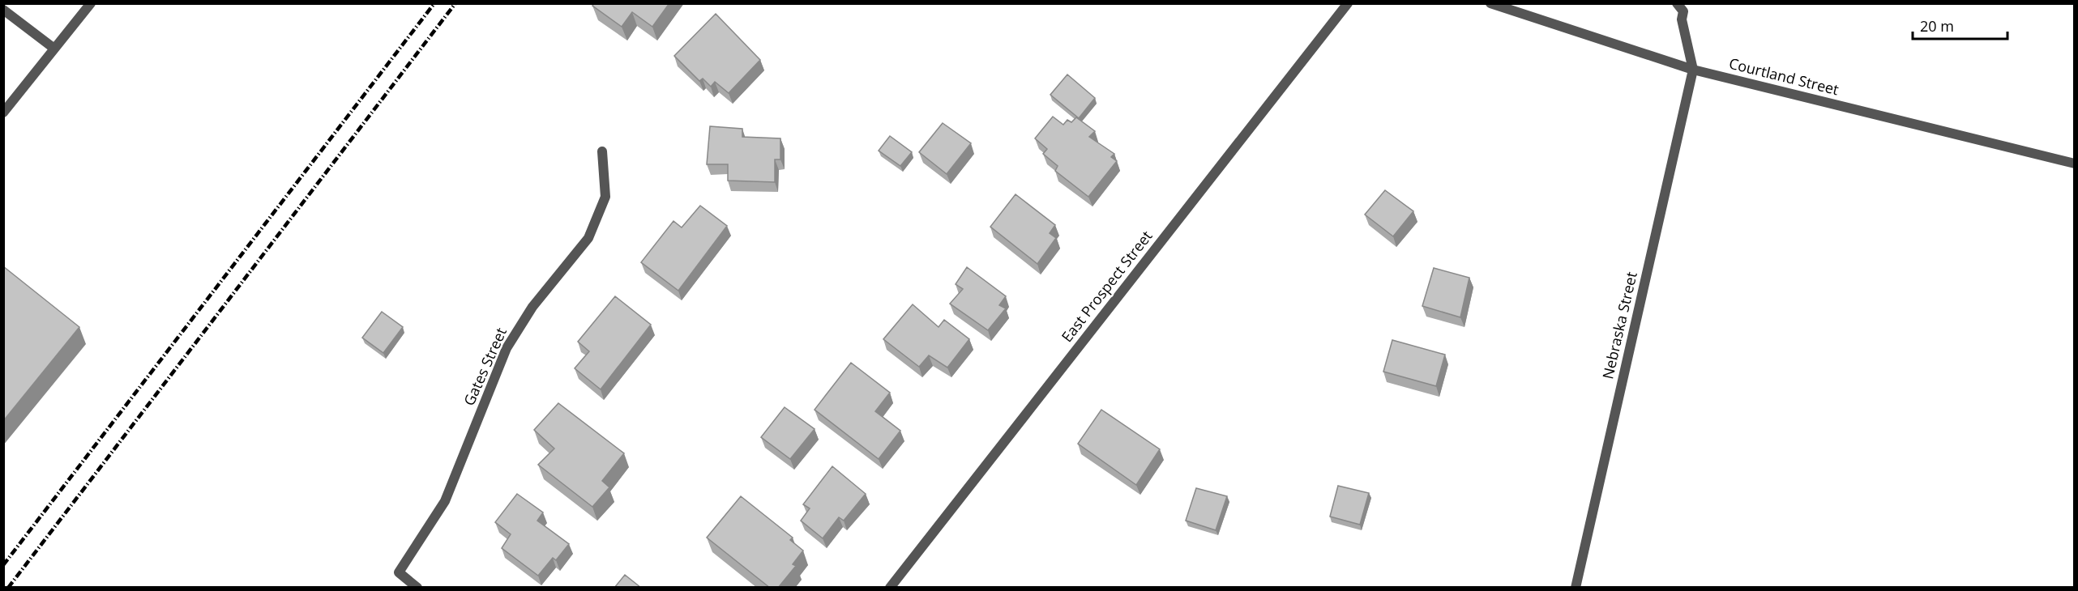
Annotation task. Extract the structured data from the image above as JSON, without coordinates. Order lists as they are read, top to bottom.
{
  "streets": {
    "street": [
      "Courtland Street",
      "East Prospect Street",
      "Nebraska Street",
      "Gates Street"
    ]
  },
  "crossings": [
    ["Courtland Street", "Nebraska Street"]
  ],
  "scale_bar": "20 m"
}
